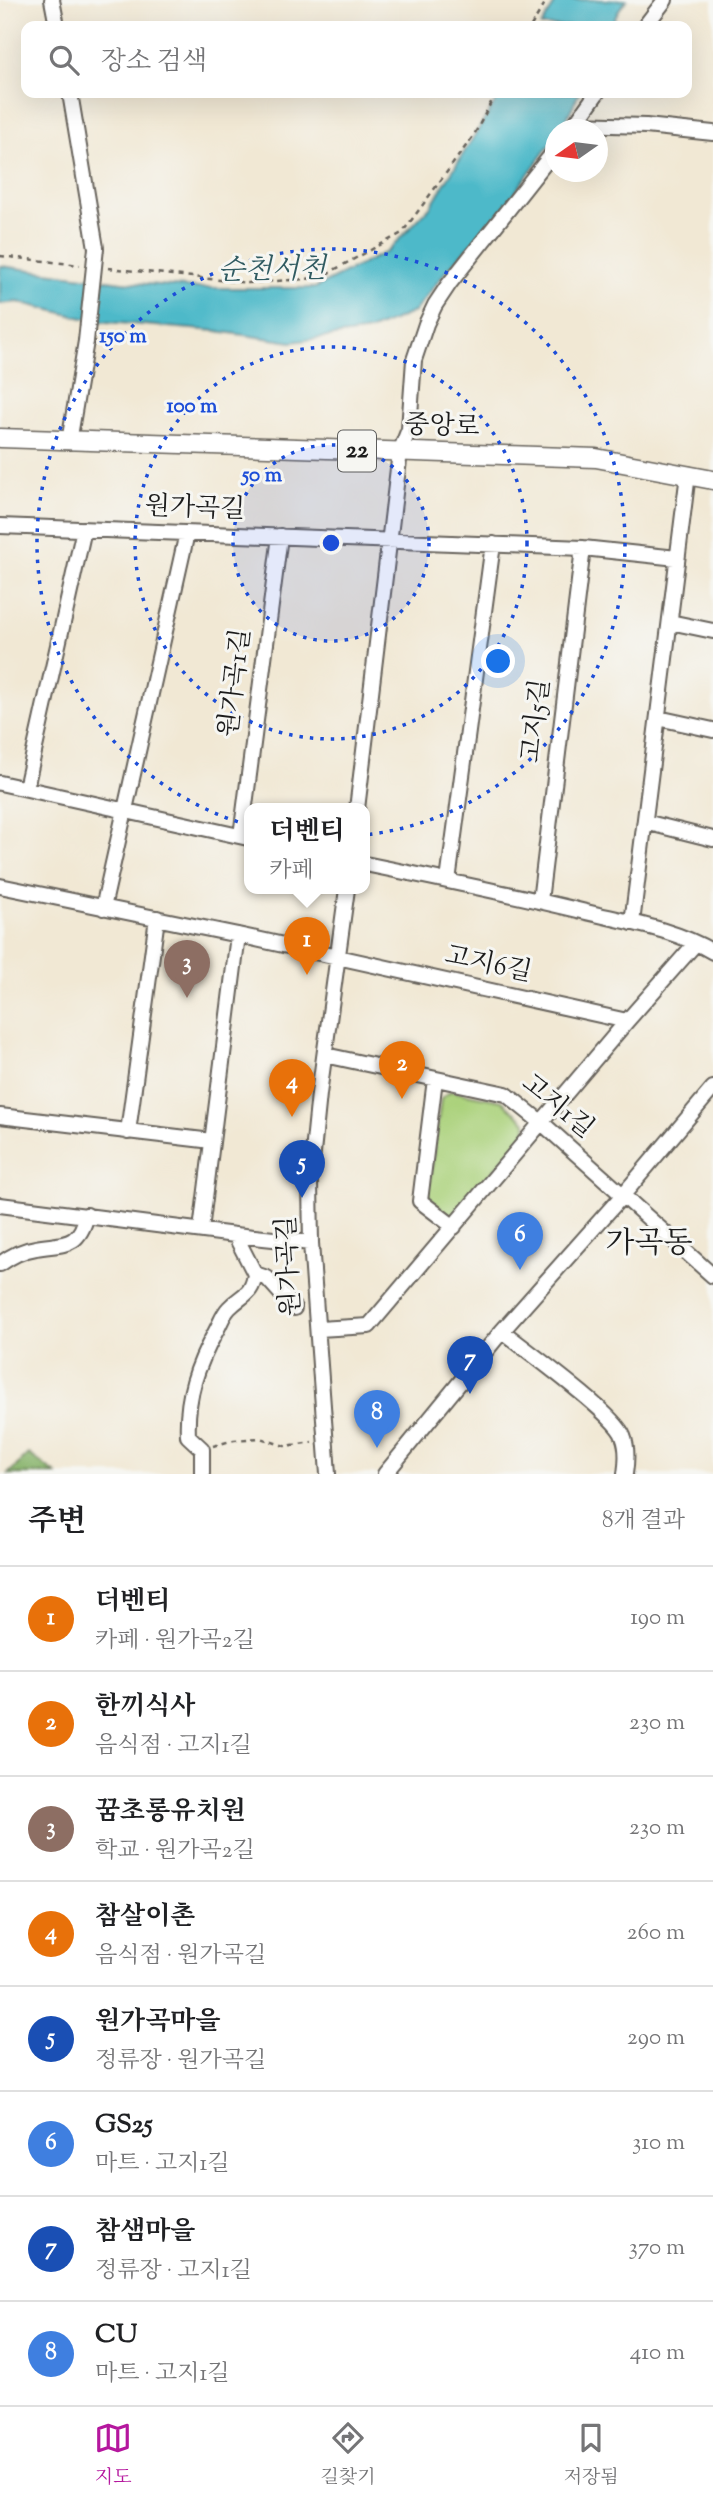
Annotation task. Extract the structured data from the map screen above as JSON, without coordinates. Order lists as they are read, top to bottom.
{
  "streets": {
    "main road": ["중앙로", "22"],
    "street": [
      "원가곡길",
      "원가곡1길",
      "고지5길",
      "고지6길",
      "고지1길"
    ]
  },
  "crossings": [
    ["원가곡길", "원가곡1길"],
    ["원가곡길", "고지5길"],
    ["원가곡길", "고지6길"],
    ["원가곡길", "고지1길"]
  ],
  "districts": ["가곡동"],
  "water": ["순천서천"],
  "north": "left",
  "page": {
    "search": "장소 검색",
    "popup": ["더벤티", "카페"],
    "pins": [
      "1",
      "3",
      "2",
      "4",
      "5",
      "6",
      "7",
      "8"
    ],
    "heading": ["주변", "8개 결과"],
    "list": [
      {
        "mark": "1",
        "name": "더벤티",
        "note": "카페 · 원가곡2길",
        "value": "190 m"
      },
      {
        "mark": "2",
        "name": "한끼식사",
        "note": "음식점 · 고지1길",
        "value": "230 m"
      },
      {
        "mark": "3",
        "name": "꿈초롱유치원",
        "note": "학교 · 원가곡2길",
        "value": "230 m"
      },
      {
        "mark": "4",
        "name": "참살이촌",
        "note": "음식점 · 원가곡길",
        "value": "260 m"
      },
      {
        "mark": "5",
        "name": "원가곡마을",
        "note": "정류장 · 원가곡길",
        "value": "290 m"
      },
      {
        "mark": "6",
        "name": "GS25",
        "note": "마트 · 고지1길",
        "value": "310 m"
      },
      {
        "mark": "7",
        "name": "참샘마을",
        "note": "정류장 · 고지1길",
        "value": "370 m"
      },
      {
        "mark": "8",
        "name": "CU",
        "note": "마트 · 고지1길",
        "value": "410 m"
      }
    ],
    "nav": ["지도", "길찾기", "저장됨"]
  },
  "rings": ["150 m", "100 m", "50 m"]
}
